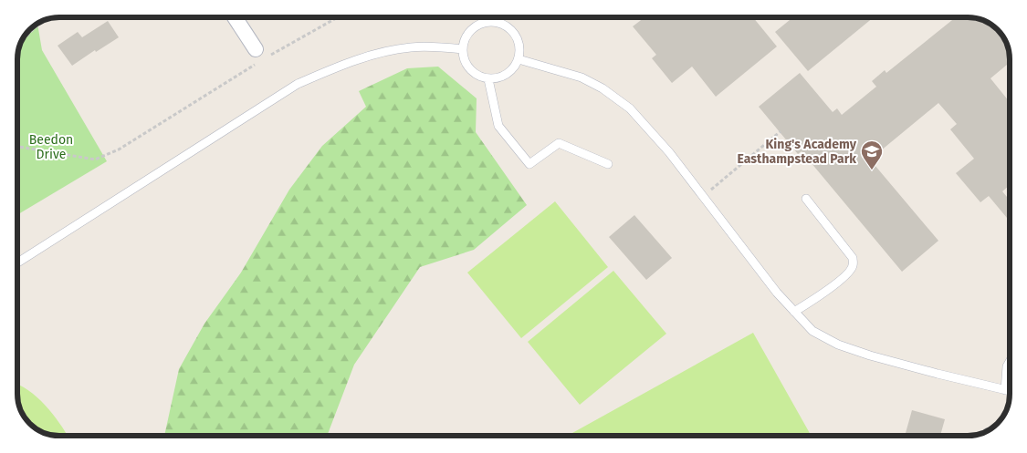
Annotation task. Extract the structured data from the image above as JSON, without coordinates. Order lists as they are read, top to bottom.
{
  "parks": ["Beedon Drive"],
  "places": {
    "school or university": ["King's Academy Easthampstead Park"]
  }
}
